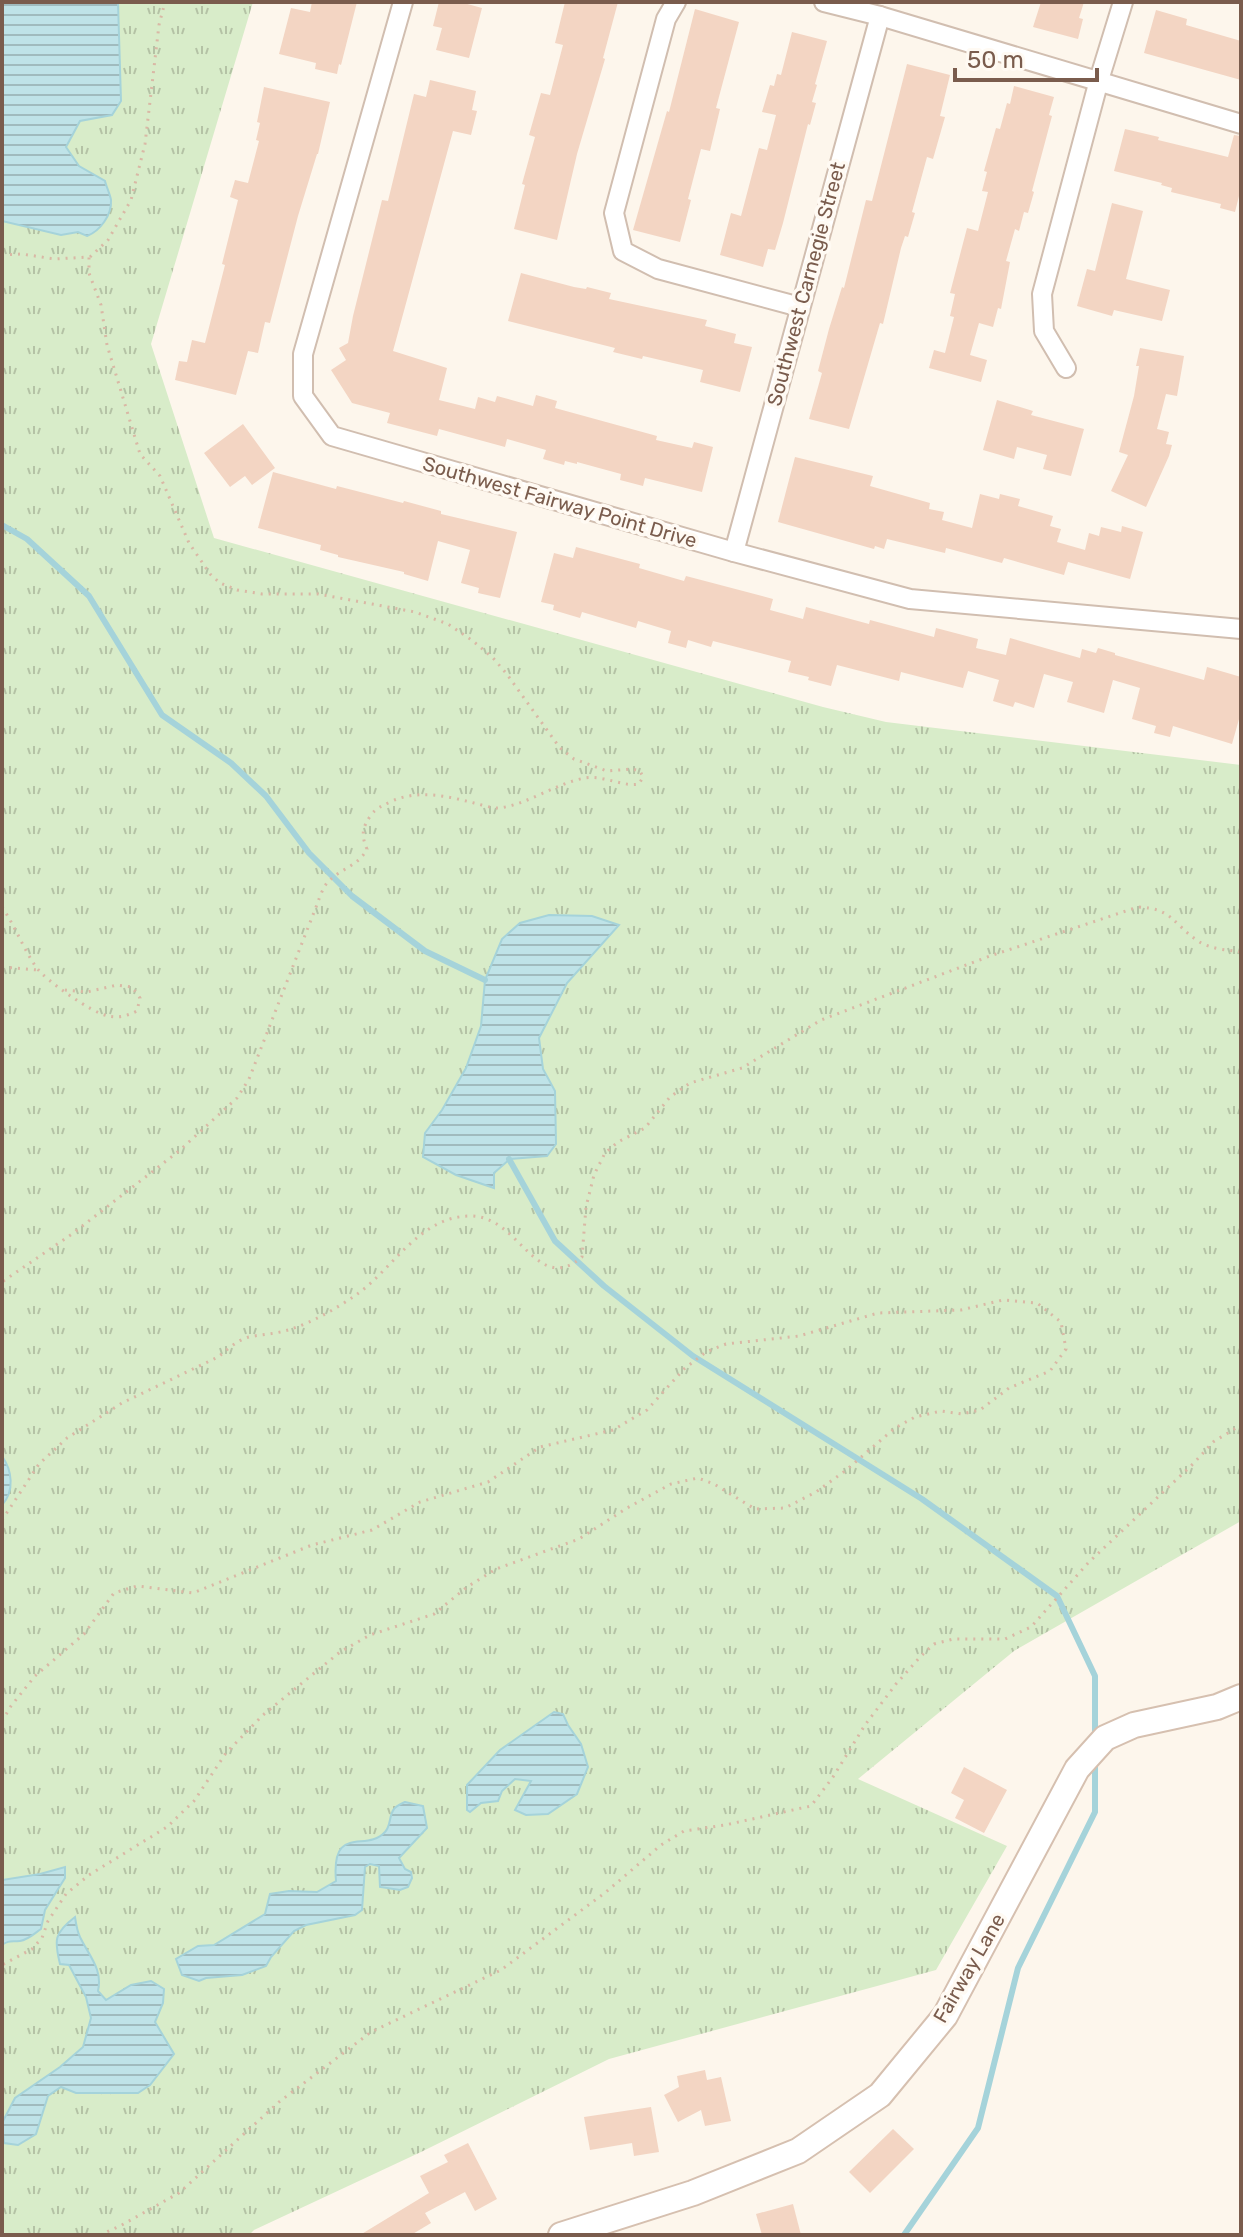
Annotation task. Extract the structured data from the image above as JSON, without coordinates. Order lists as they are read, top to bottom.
{
  "streets": {
    "street": ["Southwest Carnegie Street", "Southwest Fairway Point Drive", "Fairway Lane"]
  },
  "crossings": [
    ["Southwest Carnegie Street", "Southwest Fairway Point Drive"]
  ],
  "scale_bar": "50 m"
}
